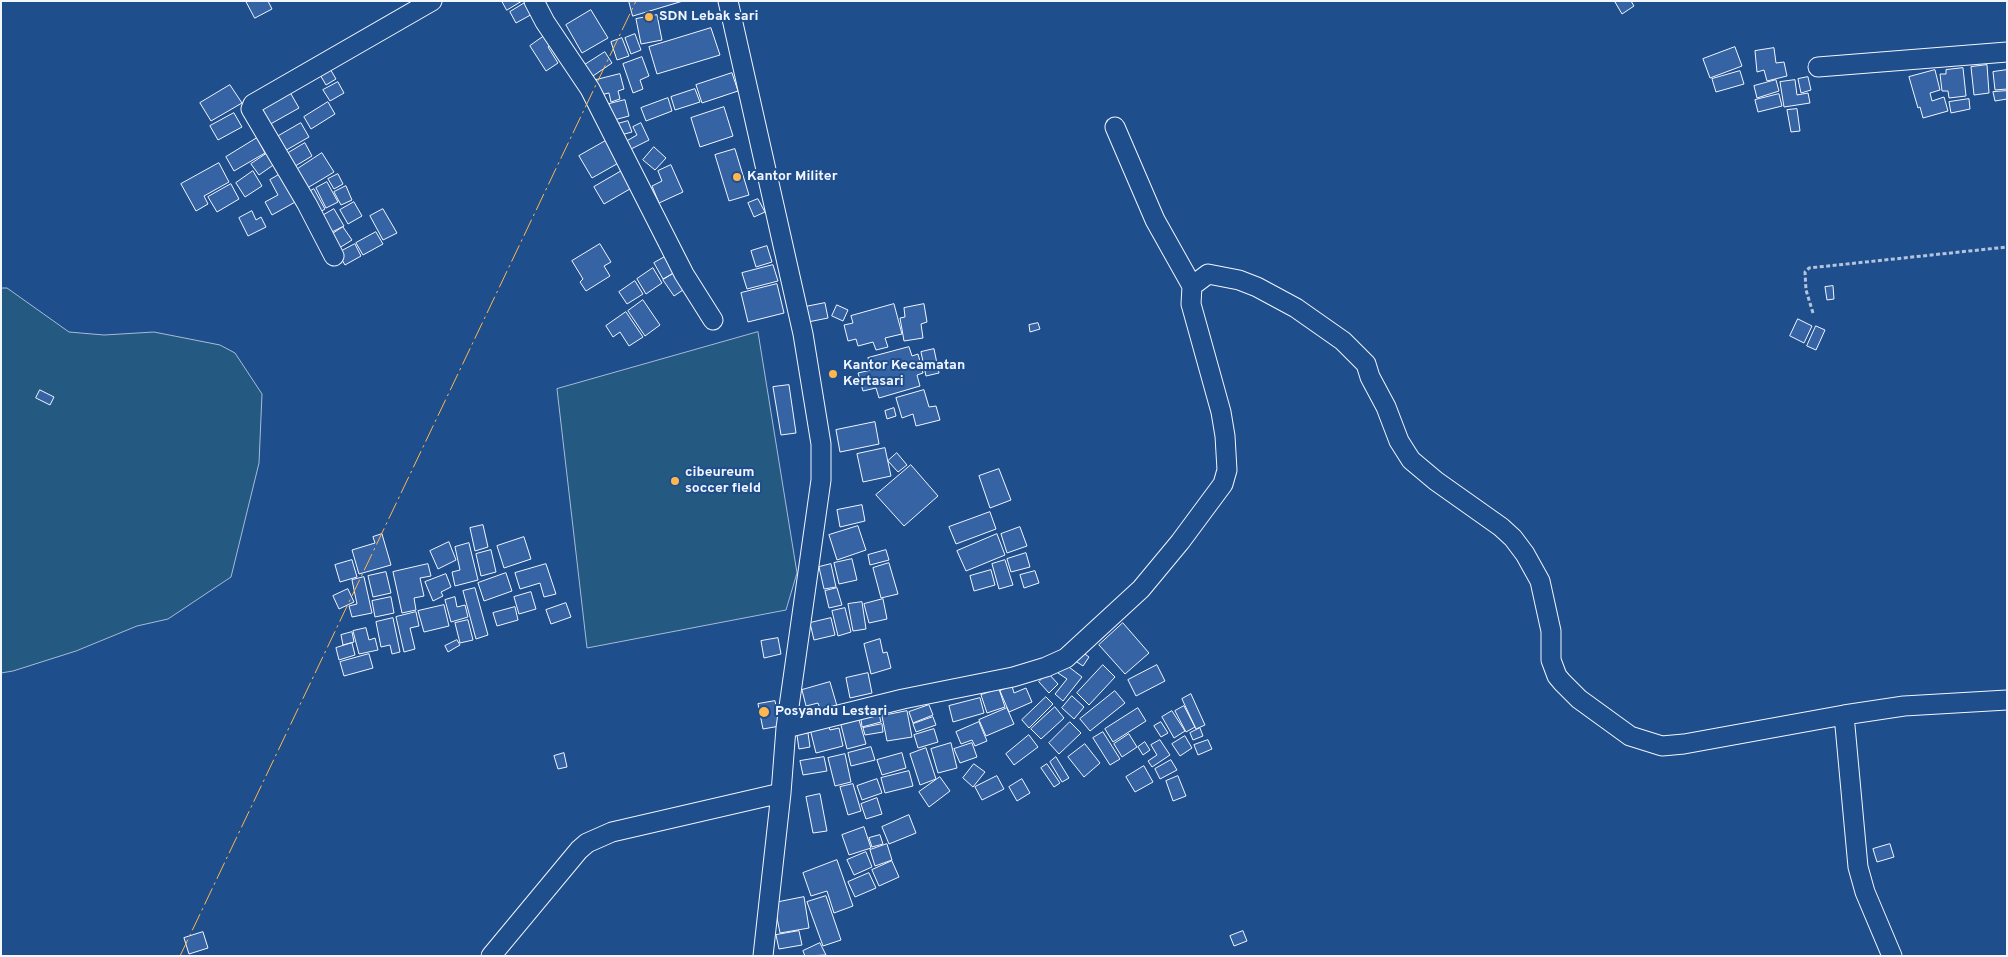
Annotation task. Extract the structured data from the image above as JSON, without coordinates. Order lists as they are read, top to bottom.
{
  "places": [
    "SDN Lebak sari",
    "Kantor Militer",
    "Kantor Kecamatan Kertasari",
    "cibeureum soccer field",
    "Posyandu Lestari"
  ]
}
